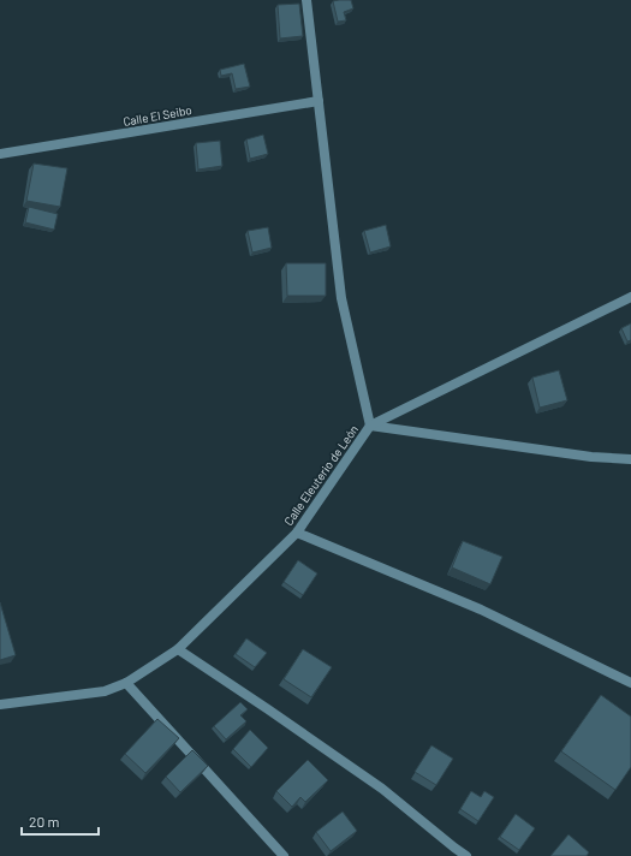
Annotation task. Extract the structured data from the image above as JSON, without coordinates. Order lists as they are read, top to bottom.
{
  "streets": {
    "street": ["Calle El Seibo", "Calle Eleuterio de León"]
  },
  "scale_bar": "20 m"
}
